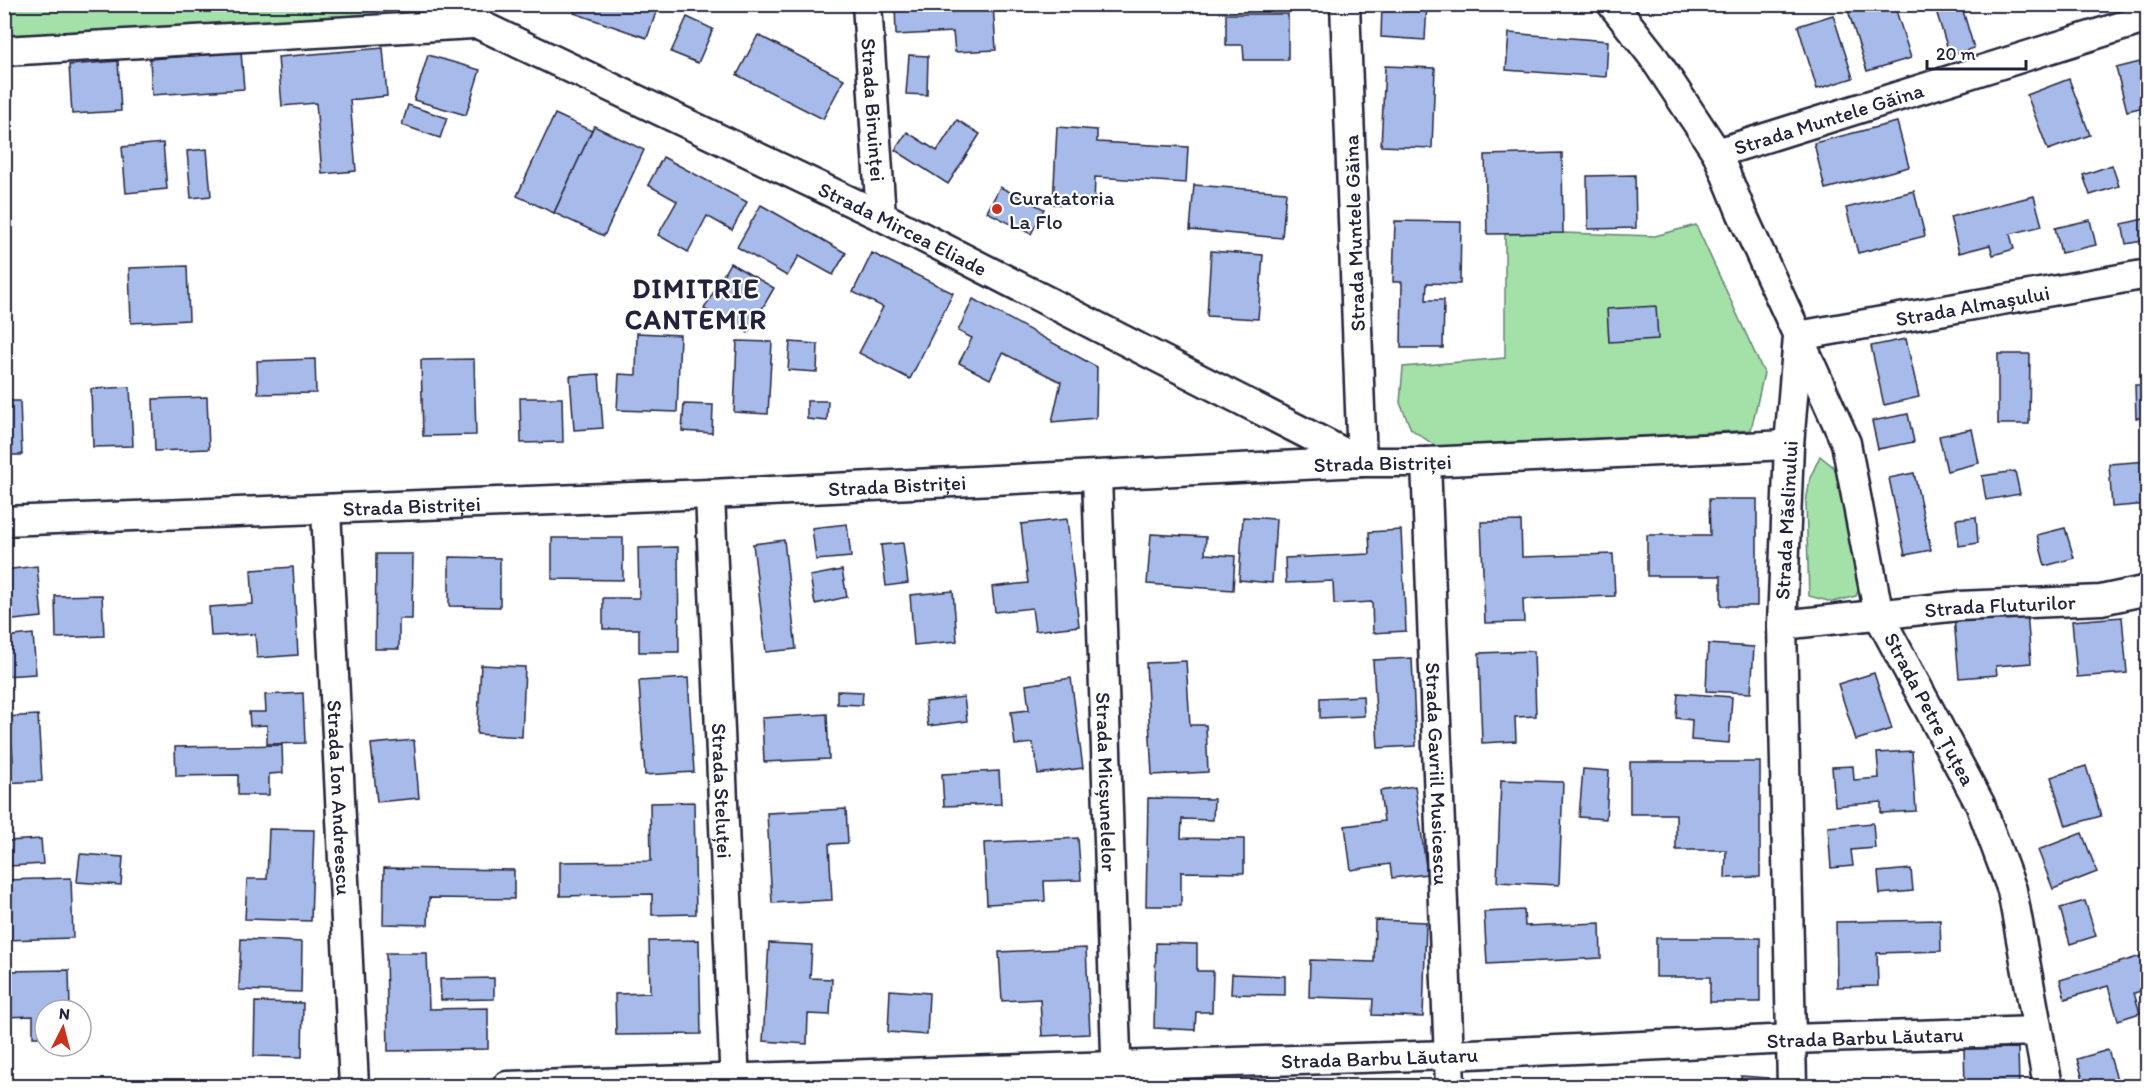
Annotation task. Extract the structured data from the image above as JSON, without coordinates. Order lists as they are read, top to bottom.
{
  "streets": {
    "street": [
      "Strada Biruinței",
      "Strada Muntele Găina",
      "Strada Mircea Eliade",
      "Strada Almașului",
      "Strada Bistriței",
      "Strada Măslinului",
      "Strada Fluturilor",
      "Strada Petre Țuțea",
      "Strada Gavriil Musicescu",
      "Strada Micșunelelor",
      "Strada Steluței",
      "Strada Ion Andreescu",
      "Strada Barbu Lăutaru"
    ]
  },
  "crossings": [
    ["Strada Biruinței", "Strada Mircea Eliade"],
    ["Strada Muntele Găina", "Strada Mircea Eliade"],
    ["Strada Muntele Găina", "Strada Bistriței"],
    ["Strada Muntele Găina", "Strada Măslinului"],
    ["Strada Mircea Eliade", "Strada Bistriței"],
    ["Strada Almașului", "Strada Măslinului"],
    ["Strada Almașului", "Strada Petre Țuțea"],
    ["Strada Bistriței", "Strada Măslinului"],
    ["Strada Bistriței", "Strada Gavriil Musicescu"],
    ["Strada Bistriței", "Strada Micșunelelor"],
    ["Strada Bistriței", "Strada Steluței"],
    ["Strada Bistriței", "Strada Ion Andreescu"],
    ["Strada Măslinului", "Strada Fluturilor"],
    ["Strada Măslinului", "Strada Petre Țuțea"],
    ["Strada Măslinului", "Strada Barbu Lăutaru"],
    ["Strada Fluturilor", "Strada Petre Țuțea"],
    ["Strada Petre Țuțea", "Strada Barbu Lăutaru"],
    ["Strada Gavriil Musicescu", "Strada Barbu Lăutaru"],
    ["Strada Micșunelelor", "Strada Barbu Lăutaru"],
    ["Strada Steluței", "Strada Barbu Lăutaru"]
  ],
  "districts": ["DIMITRIE CANTEMIR"],
  "places": ["Curatatoria La Flo"],
  "scale_bar": "20 m",
  "north": "top"
}
